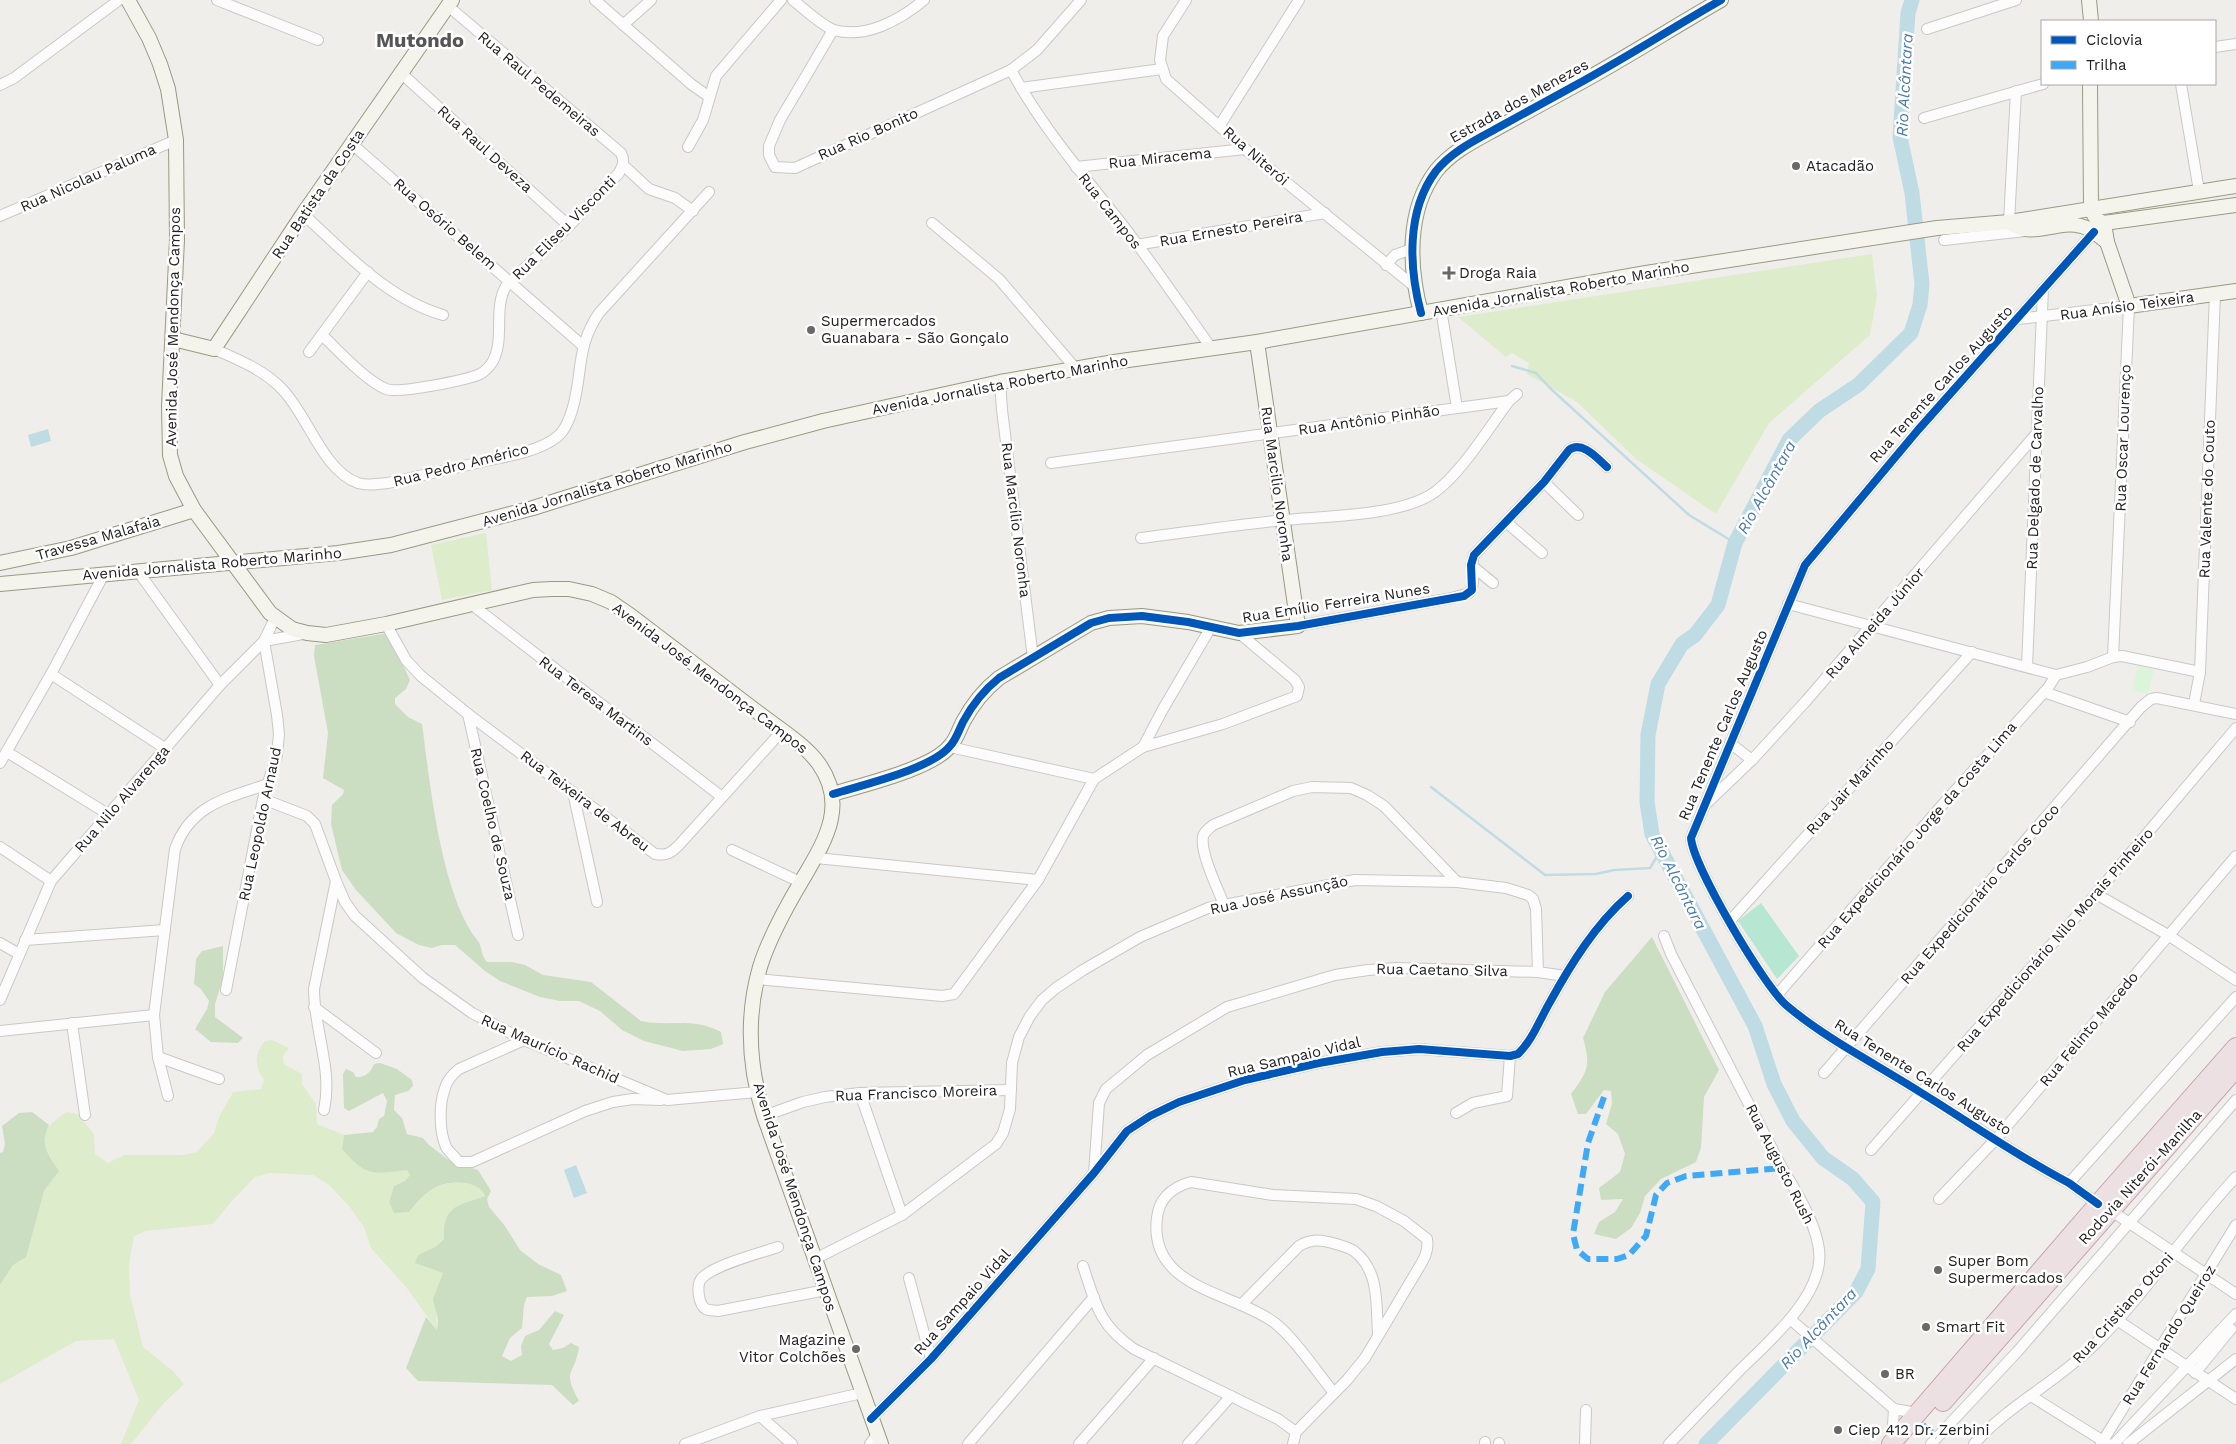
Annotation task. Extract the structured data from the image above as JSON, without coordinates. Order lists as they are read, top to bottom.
{
  "streets": {
    "highway": ["Rodovia Niterói-Manilha"],
    "main road": [
      "Estrada dos Menezes",
      "Rua Batista da Costa",
      "Avenida Jornalista Roberto Marinho",
      "Rua Anísio Teixeira",
      "Avenida José Mendonça Campos",
      "Rua Oscar Lourenço",
      "Rua Marcilio Noronha",
      "Travessa Malafaia",
      "Rua Emílio Ferreira Nunes"
    ],
    "street": [
      "Rua Raul Pedemeiras",
      "Rua Rio Bonito",
      "Rua Raul Deveza",
      "Rua Niterói",
      "Rua Miracema",
      "Rua Nicolau Paluma",
      "Rua Campos",
      "Rua Osório Belem",
      "Rua Eliseu Visconti",
      "Rua Ernesto Pereira",
      "Rua Tenente Carlos Augusto",
      "Rua Antônio Pinhão",
      "Rua Pedro Américo",
      "Rua Delgado de Carvalho",
      "Rua Valente do Couto",
      "Rua Marcílio Noronha",
      "Rua Almeida Júnior",
      "Rua Teresa Martins",
      "Rua Jair Marinho",
      "Rua Nilo Alvarenga",
      "Rua Teixeira de Abreu",
      "Rua Leopoldo Arnaud",
      "Rua Coelho de Souza",
      "Rua Expedicionário Jorge da Costa Lima",
      "Rua Expedicionário Carlos Coco",
      "Rua José Assunção",
      "Rua Expedicionário Nilo Morais Pinheiro",
      "Rua Caetano Silva",
      "Rua Felinto Macedo",
      "Rua Maurício Rachid",
      "Rua Sampaio Vidal",
      "Rua Francisco Moreira",
      "Rua Augusto Rush",
      "Rua Cristiano Otoni",
      "Rua Fernando Queiroz"
    ]
  },
  "crossings": [
    ["Rua Raul Pedemeiras", "Rua Batista da Costa"],
    ["Rua Raul Pedemeiras", "Rua Eliseu Visconti"],
    ["Rua Raul Pedemeiras", "Rua Pedro Américo"],
    ["Estrada dos Menezes", "Rua Niterói"],
    ["Estrada dos Menezes", "Avenida Jornalista Roberto Marinho"],
    ["Rua Rio Bonito", "Rua Campos"],
    ["Rua Raul Deveza", "Rua Batista da Costa"],
    ["Rua Raul Deveza", "Rua Eliseu Visconti"],
    ["Rua Niterói", "Rua Miracema"],
    ["Rua Niterói", "Rua Ernesto Pereira"],
    ["Rua Miracema", "Rua Campos"],
    ["Rua Nicolau Paluma", "Avenida José Mendonça Campos"],
    ["Rua Batista da Costa", "Rua Osório Belem"],
    ["Rua Batista da Costa", "Rua Pedro Américo"],
    ["Rua Campos", "Rua Ernesto Pereira"],
    ["Rua Campos", "Avenida Jornalista Roberto Marinho"],
    ["Rua Osório Belem", "Rua Eliseu Visconti"],
    ["Rua Osório Belem", "Rua Pedro Américo"],
    ["Avenida Jornalista Roberto Marinho", "Avenida José Mendonça Campos"],
    ["Avenida Jornalista Roberto Marinho", "Rua Tenente Carlos Augusto"],
    ["Avenida Jornalista Roberto Marinho", "Rua Oscar Lourenço"],
    ["Avenida Jornalista Roberto Marinho", "Rua Marcilio Noronha"],
    ["Avenida Jornalista Roberto Marinho", "Rua Marcílio Noronha"],
    ["Rua Anísio Teixeira", "Rua Tenente Carlos Augusto"],
    ["Rua Anísio Teixeira", "Rua Oscar Lourenço"],
    ["Rua Anísio Teixeira", "Rua Delgado de Carvalho"],
    ["Rua Anísio Teixeira", "Rua Valente do Couto"],
    ["Avenida José Mendonça Campos", "Travessa Malafaia"],
    ["Avenida José Mendonça Campos", "Rua Emílio Ferreira Nunes"],
    ["Avenida José Mendonça Campos", "Rua Teresa Martins"],
    ["Avenida José Mendonça Campos", "Rua Nilo Alvarenga"],
    ["Avenida José Mendonça Campos", "Rua Teixeira de Abreu"],
    ["Avenida José Mendonça Campos", "Rua José Assunção"],
    ["Avenida José Mendonça Campos", "Rua Maurício Rachid"],
    ["Avenida José Mendonça Campos", "Rua Sampaio Vidal"],
    ["Avenida José Mendonça Campos", "Rua Francisco Moreira"],
    ["Rua Tenente Carlos Augusto", "Rua Delgado de Carvalho"],
    ["Rua Tenente Carlos Augusto", "Rua Almeida Júnior"],
    ["Rua Tenente Carlos Augusto", "Rua Jair Marinho"],
    ["Rua Tenente Carlos Augusto", "Rua Expedicionário Jorge da Costa Lima"],
    ["Rua Tenente Carlos Augusto", "Rua Expedicionário Carlos Coco"],
    ["Rua Tenente Carlos Augusto", "Rua Expedicionário Nilo Morais Pinheiro"],
    ["Rua Tenente Carlos Augusto", "Rua Felinto Macedo"],
    ["Rua Tenente Carlos Augusto", "Rodovia Niterói-Manilha"],
    ["Rua Tenente Carlos Augusto", "Rua Cristiano Otoni"],
    ["Rua Antônio Pinhão", "Rua Marcilio Noronha"],
    ["Rua Delgado de Carvalho", "Rua Almeida Júnior"],
    ["Rua Marcilio Noronha", "Rua Emílio Ferreira Nunes"],
    ["Rua Valente do Couto", "Rua Expedicionário Carlos Coco"],
    ["Rua Marcílio Noronha", "Rua Emílio Ferreira Nunes"],
    ["Rua Teresa Martins", "Rua Teixeira de Abreu"],
    ["Rua Nilo Alvarenga", "Rua Leopoldo Arnaud"],
    ["Rua Teixeira de Abreu", "Rua Coelho de Souza"],
    ["Rua Leopoldo Arnaud", "Rua Maurício Rachid"],
    ["Rua José Assunção", "Rua Caetano Silva"],
    ["Rua José Assunção", "Rua Francisco Moreira"],
    ["Rua Caetano Silva", "Rua Sampaio Vidal"]
  ],
  "districts": ["Mutondo"],
  "water": ["Rio Alcântara"],
  "places": {
    "other": [
      "Atacadão",
      "Supermercados Guanabara - São Gonçalo",
      "Super Bom Supermercados",
      "Smart Fit",
      "Magazine Vitor Colchões",
      "BR",
      "Ciep 412 Dr. Zerbini"
    ],
    "health": ["Droga Raia"]
  },
  "legend": ["Ciclovia", "Trilha"]
}
